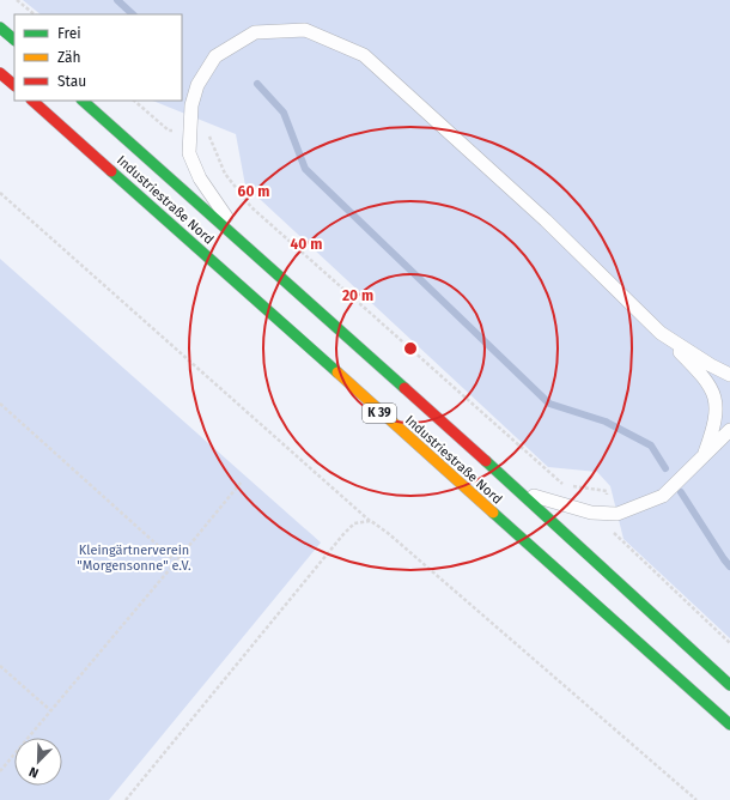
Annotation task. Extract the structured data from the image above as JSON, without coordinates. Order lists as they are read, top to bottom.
{
  "streets": {
    "highway": ["Industriestraße Nord", "K 39"]
  },
  "parks": ["Kleingärtnerverein \"Morgensonne\" e.V."],
  "legend": ["Frei", "Zäh", "Stau"],
  "north": "bottom left",
  "rings": ["60 m", "40 m", "20 m"]
}
